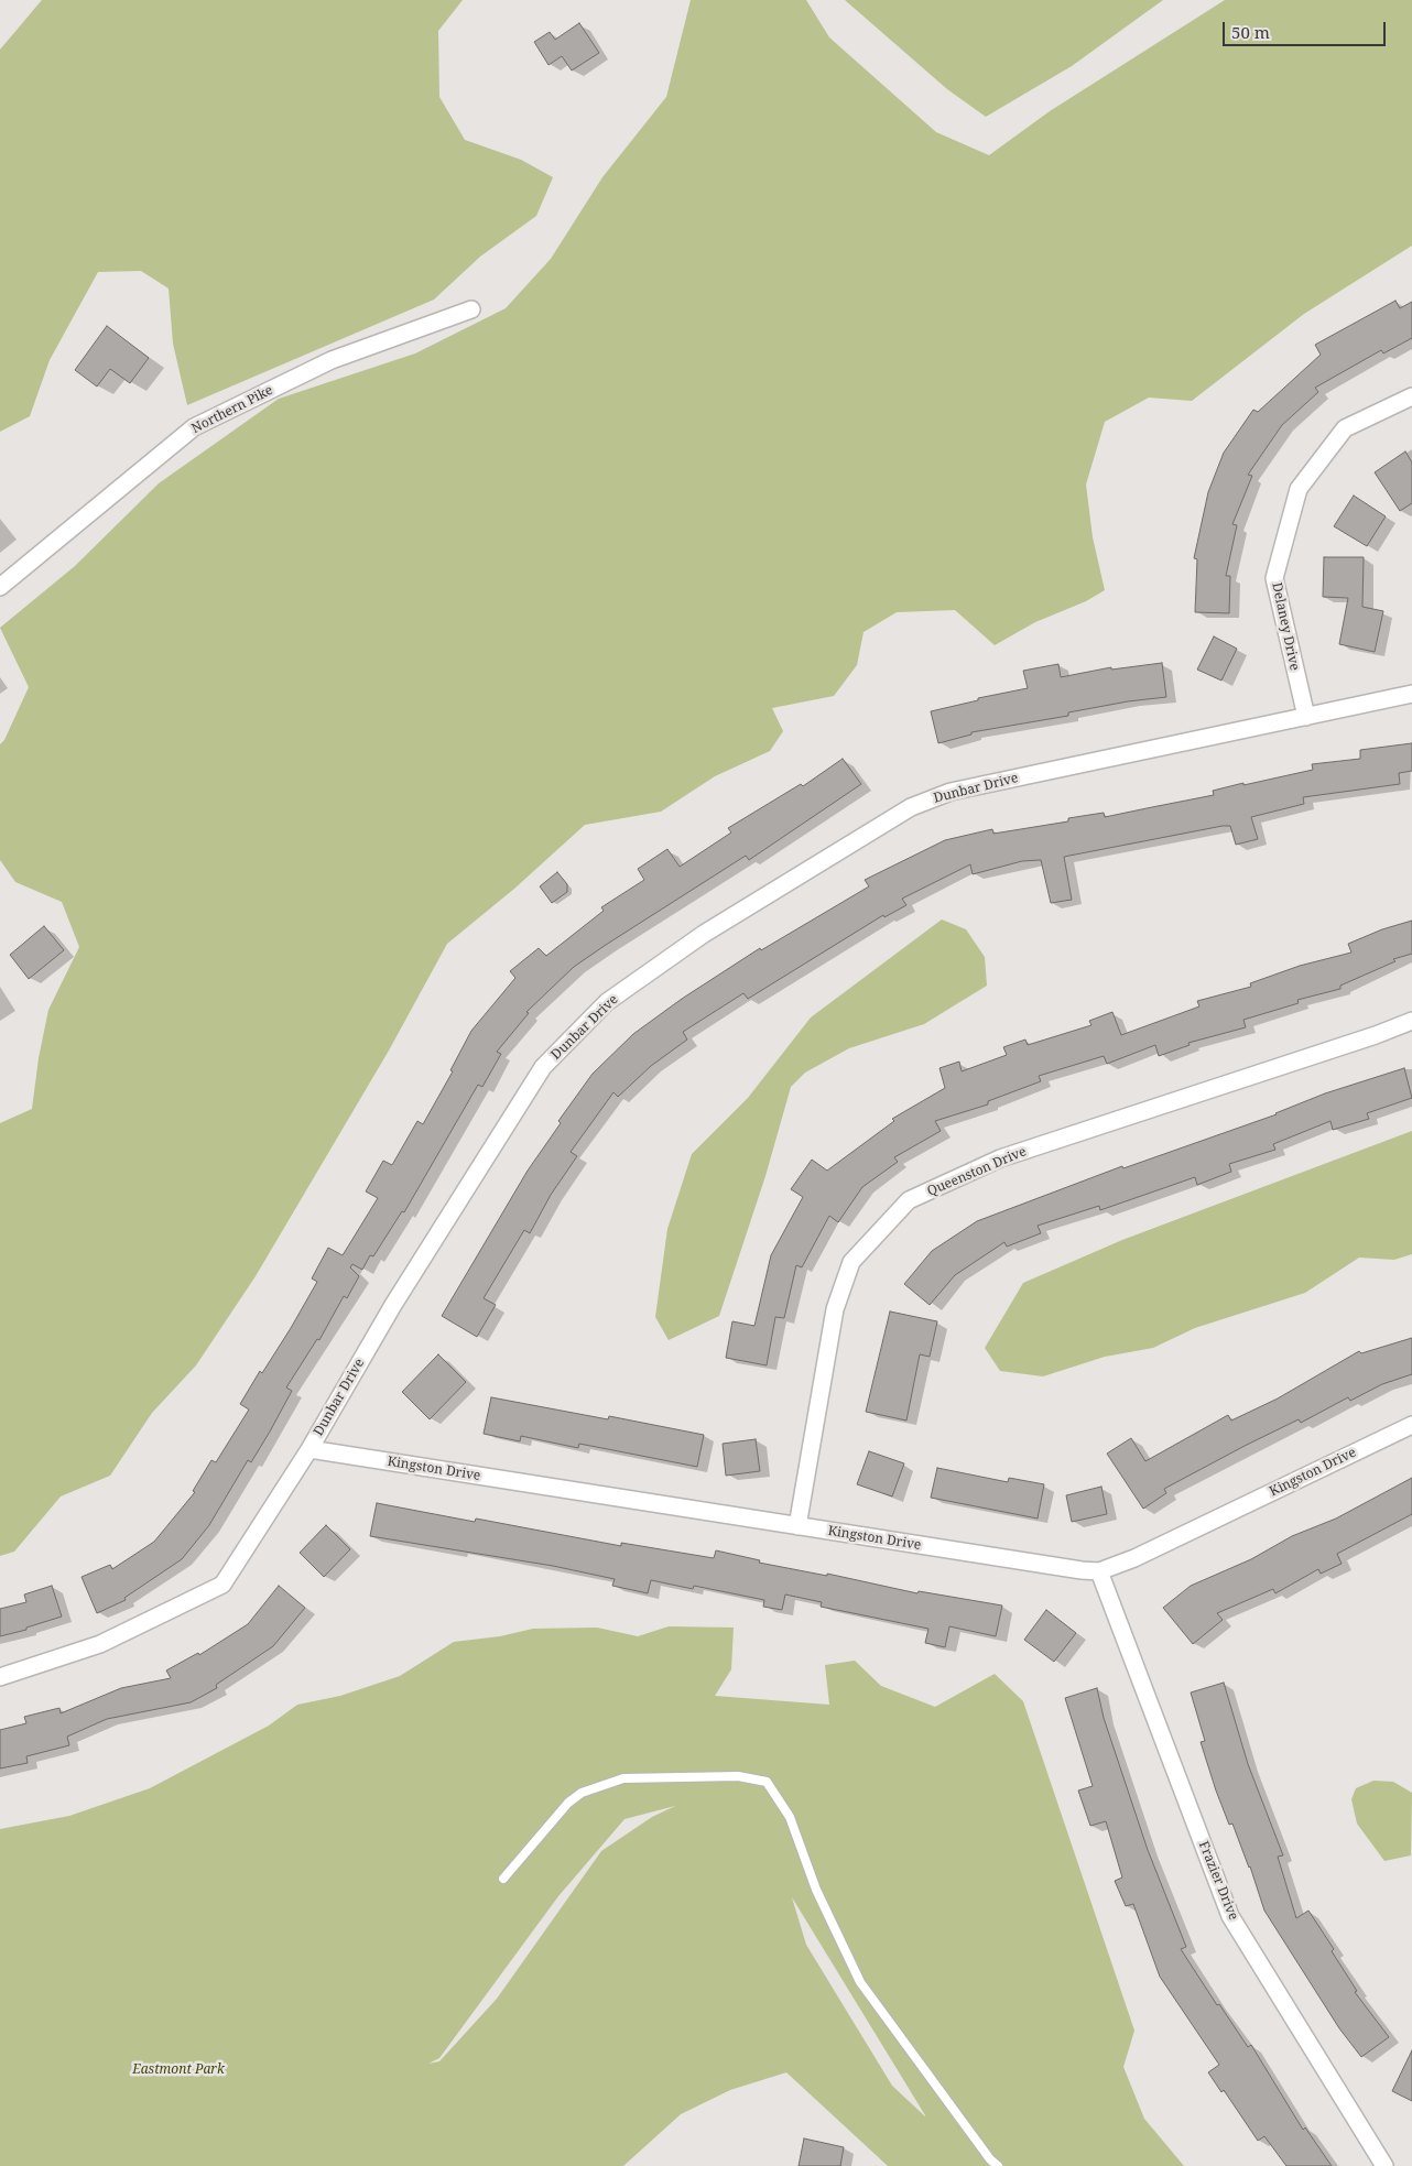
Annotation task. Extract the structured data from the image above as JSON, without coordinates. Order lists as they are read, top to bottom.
{
  "streets": {
    "street": [
      "Northern Pike",
      "Delaney Drive",
      "Dunbar Drive",
      "Queenston Drive",
      "Kingston Drive",
      "Frazier Drive"
    ]
  },
  "crossings": [
    ["Delaney Drive", "Dunbar Drive"],
    ["Dunbar Drive", "Kingston Drive"],
    ["Queenston Drive", "Kingston Drive"],
    ["Kingston Drive", "Frazier Drive"]
  ],
  "parks": ["Eastmont Park"],
  "scale_bar": "50 m"
}
